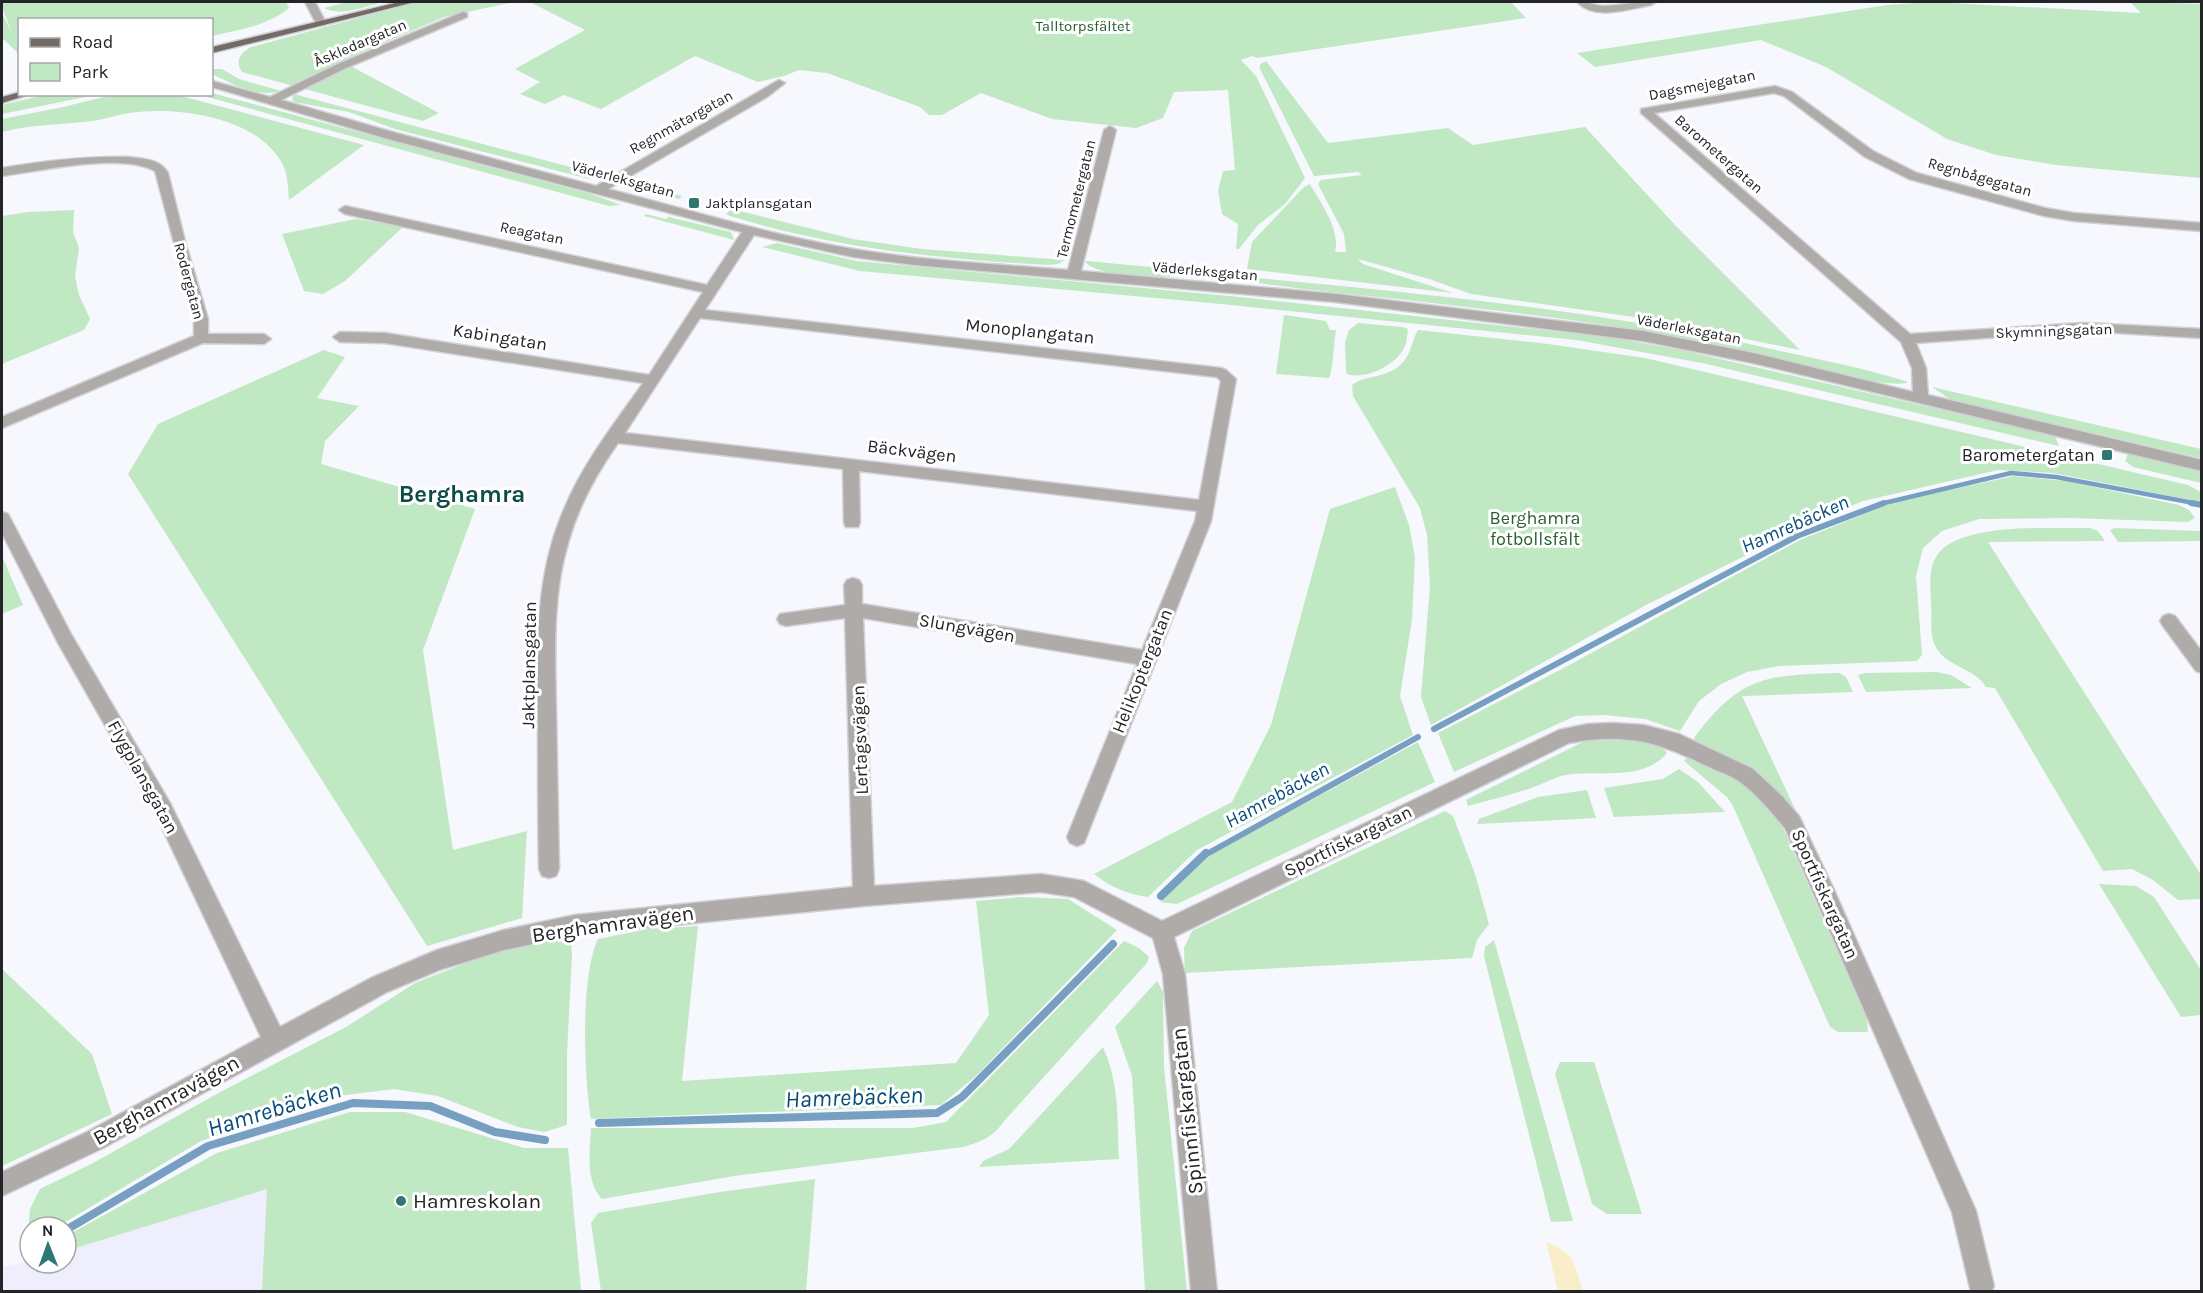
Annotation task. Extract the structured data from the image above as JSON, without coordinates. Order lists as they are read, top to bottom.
{
  "streets": {
    "street": [
      "Åskledargatan",
      "Dagsmejegatan",
      "Regnmätargatan",
      "Barometergatan",
      "Regnbågegatan",
      "Väderleksgatan",
      "Termometergatan",
      "Reagatan",
      "Rodergatan",
      "Monoplangatan",
      "Skymningsgatan",
      "Kabingatan",
      "Bäckvägen",
      "Slungvägen",
      "Jaktplansgatan",
      "Helikoptergatan",
      "Lertagsvägen",
      "Flygplansgatan",
      "Sportfiskargatan",
      "Berghamravägen",
      "Spinnfiskargatan"
    ]
  },
  "crossings": [
    ["Åskledargatan", "Väderleksgatan"],
    ["Dagsmejegatan", "Barometergatan"],
    ["Dagsmejegatan", "Regnbågegatan"],
    ["Regnmätargatan", "Väderleksgatan"],
    ["Barometergatan", "Väderleksgatan"],
    ["Barometergatan", "Skymningsgatan"],
    ["Väderleksgatan", "Termometergatan"],
    ["Väderleksgatan", "Jaktplansgatan"],
    ["Reagatan", "Jaktplansgatan"],
    ["Monoplangatan", "Bäckvägen"],
    ["Monoplangatan", "Jaktplansgatan"],
    ["Monoplangatan", "Helikoptergatan"],
    ["Kabingatan", "Jaktplansgatan"],
    ["Bäckvägen", "Jaktplansgatan"],
    ["Bäckvägen", "Helikoptergatan"],
    ["Slungvägen", "Helikoptergatan"],
    ["Slungvägen", "Lertagsvägen"],
    ["Lertagsvägen", "Berghamravägen"],
    ["Flygplansgatan", "Berghamravägen"],
    ["Sportfiskargatan", "Berghamravägen"],
    ["Sportfiskargatan", "Spinnfiskargatan"],
    ["Berghamravägen", "Spinnfiskargatan"]
  ],
  "districts": ["Berghamra"],
  "water": ["Hamrebäcken"],
  "parks": ["Talltorpsfältet", "Berghamra fotbollsfält"],
  "places": {
    "transit": ["Jaktplansgatan", "Barometergatan"],
    "other": ["Hamreskolan"]
  },
  "legend": ["Road", "Park"],
  "north": "top"
}
